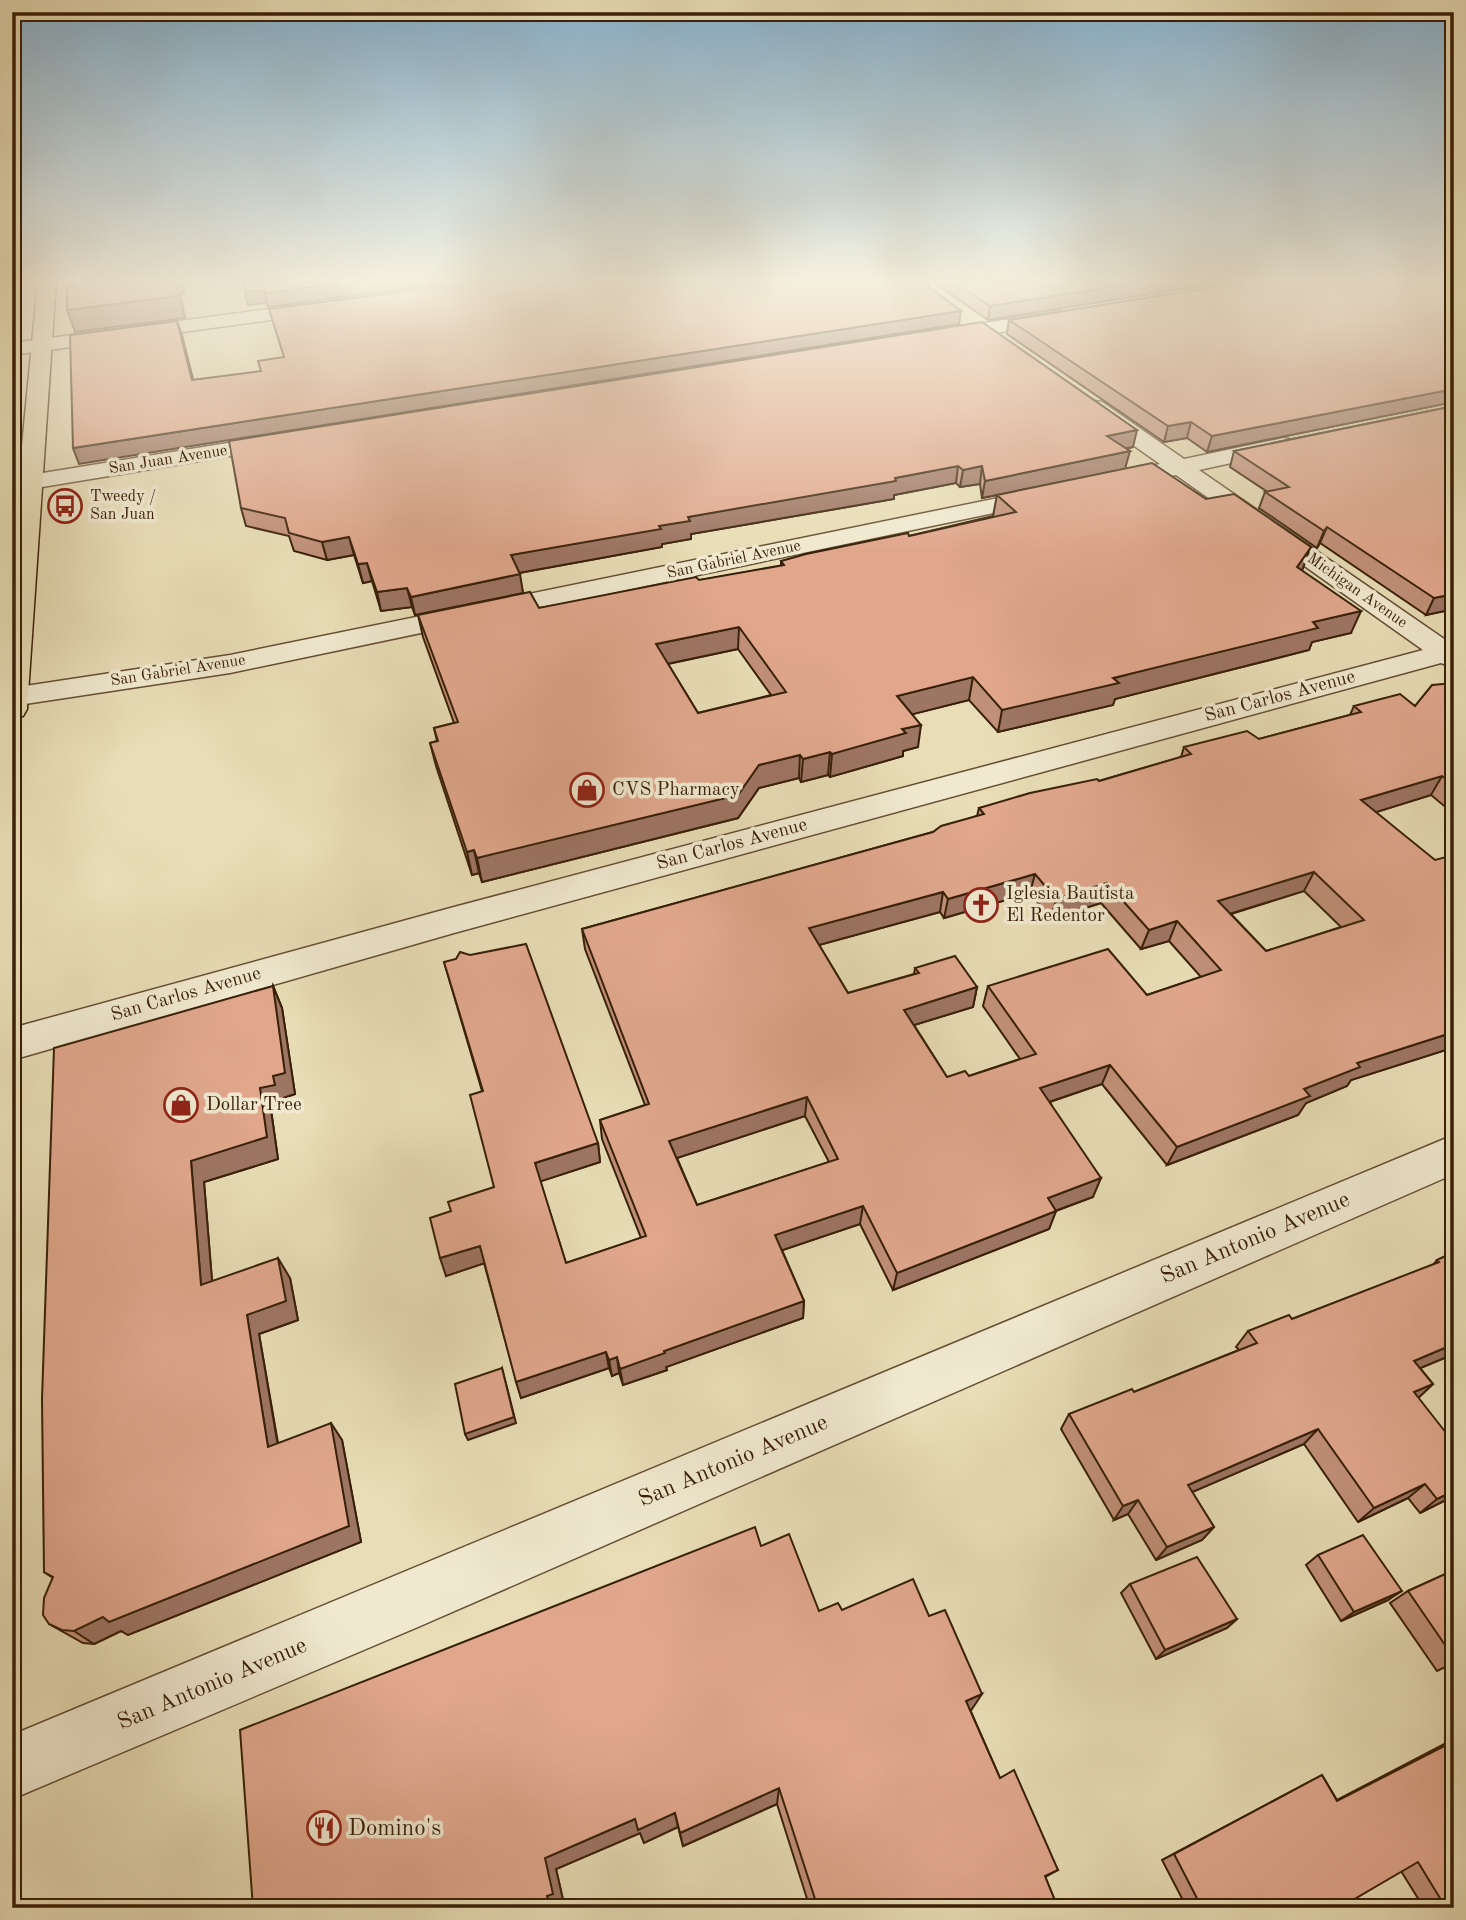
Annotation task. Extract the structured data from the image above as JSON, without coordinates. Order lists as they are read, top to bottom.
{
  "streets": {
    "street": [
      "San Juan Avenue",
      "San Gabriel Avenue",
      "Michigan Avenue",
      "San Carlos Avenue",
      "San Antonio Avenue"
    ]
  },
  "crossings": [
    ["San Gabriel Avenue", "Michigan Avenue"],
    ["Michigan Avenue", "San Carlos Avenue"]
  ],
  "places": {
    "bus stop": ["Tweedy / San Juan"],
    "shop": ["CVS Pharmacy", "Dollar Tree"],
    "church": ["Iglesia Bautista El Redentor"],
    "restaurant": ["Domino's"]
  }
}
